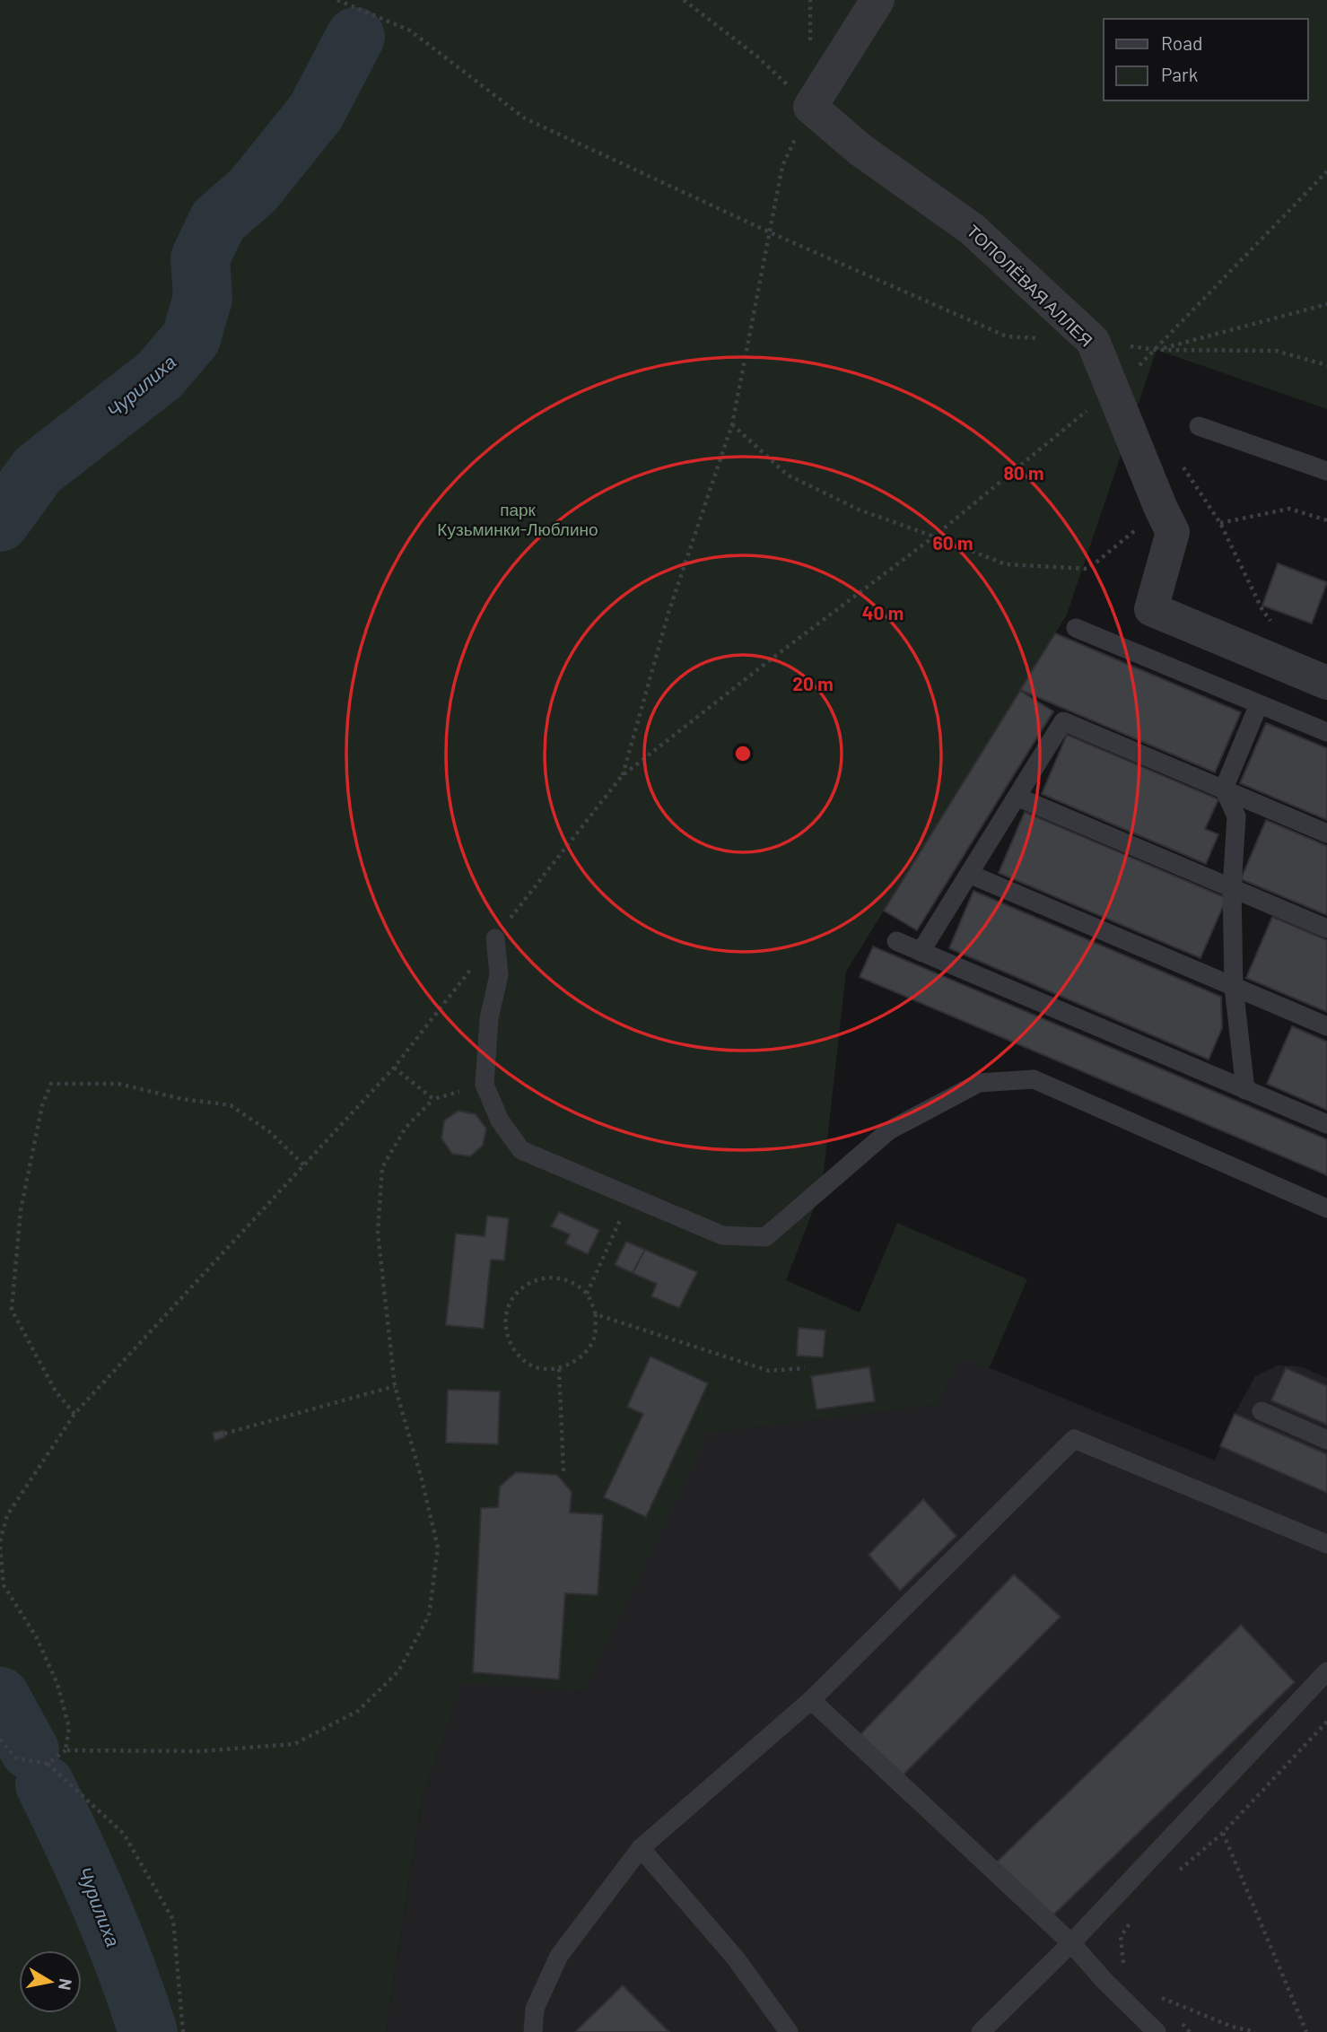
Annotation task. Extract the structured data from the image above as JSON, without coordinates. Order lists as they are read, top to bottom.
{
  "streets": {
    "street": ["ТОПОЛЁВАЯ АЛЛЕЯ"]
  },
  "water": ["Чурилиха"],
  "parks": ["парк Кузьминки-Люблино"],
  "legend": ["Road", "Park"],
  "north": "right",
  "rings": [
    "80 m",
    "60 m",
    "40 m",
    "20 m"
  ]
}
